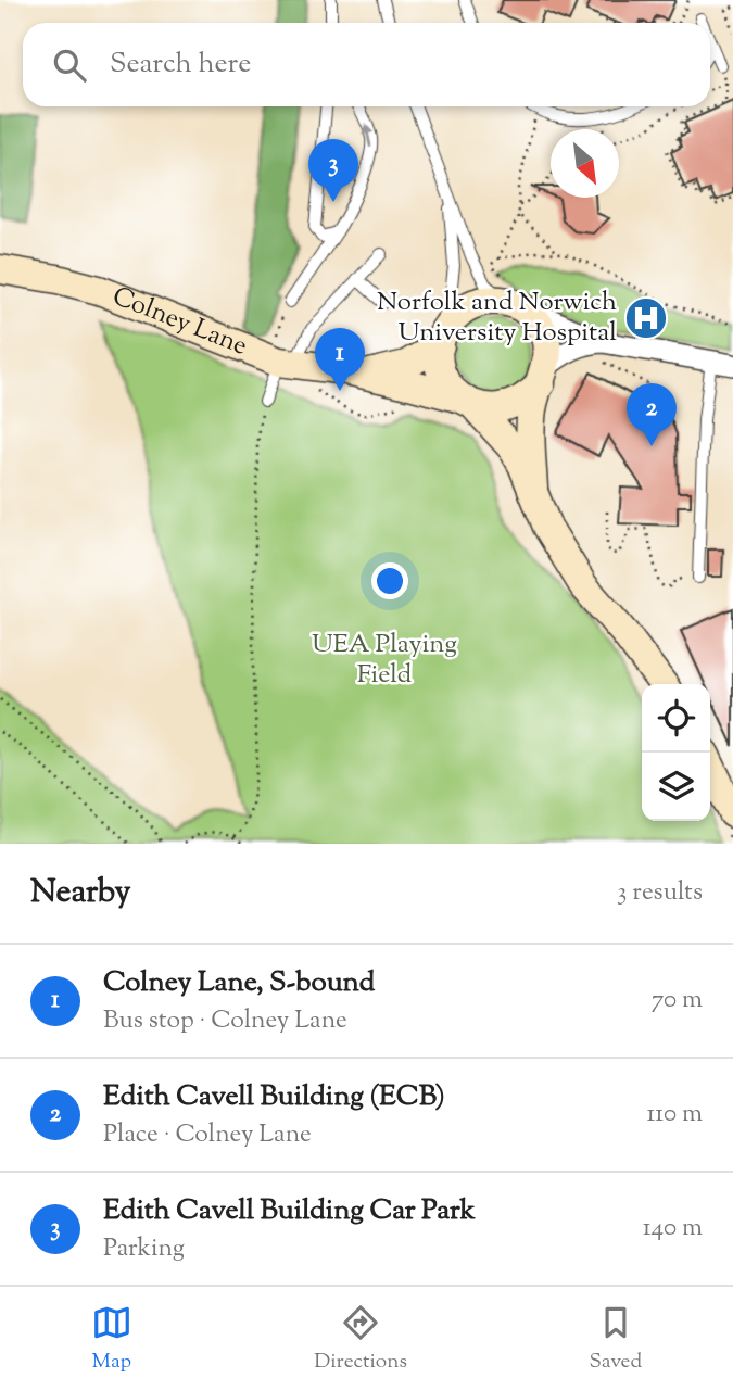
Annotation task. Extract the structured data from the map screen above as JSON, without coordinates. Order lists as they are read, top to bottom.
{
  "streets": {
    "street": ["Colney Lane"]
  },
  "parks": ["UEA Playing Field"],
  "places": {
    "hospital": ["Norfolk and Norwich University Hospital"]
  },
  "north": "bottom right",
  "page": {
    "search": "Search here",
    "pins": ["3", "1", "2"],
    "heading": ["Nearby", "3 results"],
    "list": [
      {
        "mark": "1",
        "name": "Colney Lane, S-bound",
        "note": "Bus stop · Colney Lane",
        "value": "70 m"
      },
      {
        "mark": "2",
        "name": "Edith Cavell Building (ECB)",
        "note": "Place · Colney Lane",
        "value": "110 m"
      },
      {
        "mark": "3",
        "name": "Edith Cavell Building Car Park",
        "note": "Parking",
        "value": "140 m"
      }
    ],
    "nav": ["Map", "Directions", "Saved"]
  }
}
